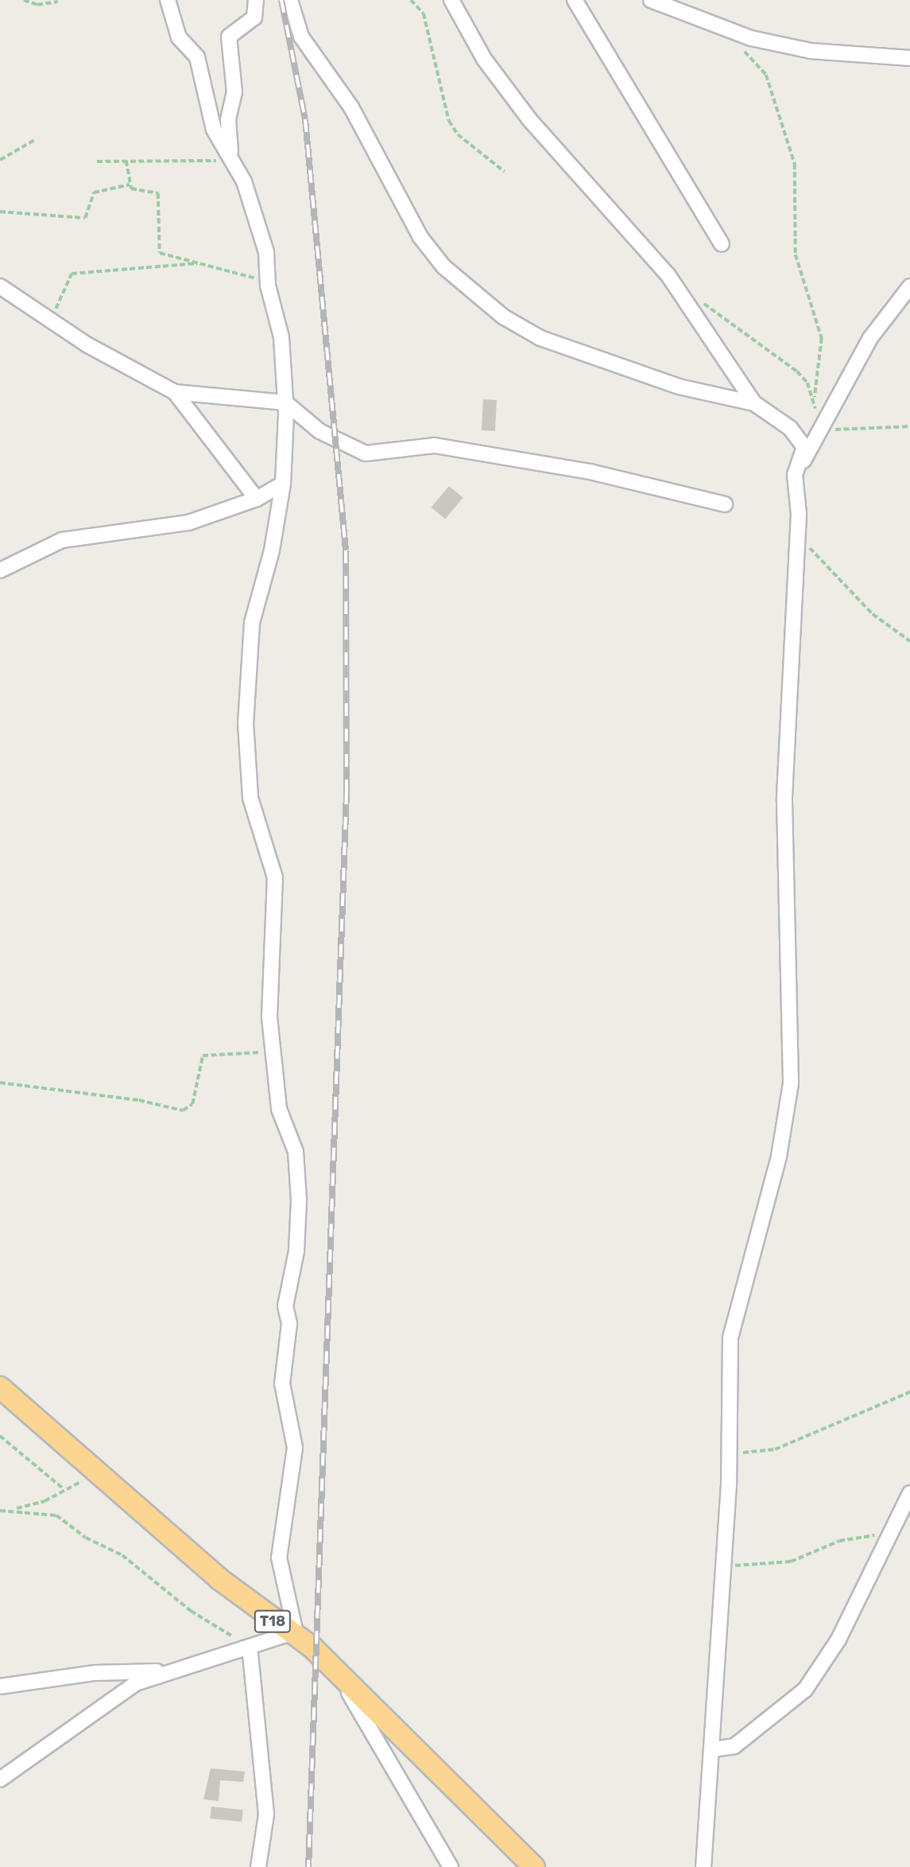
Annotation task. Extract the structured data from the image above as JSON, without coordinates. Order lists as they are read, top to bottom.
{
  "streets": {
    "highway": ["T18"]
  }
}
